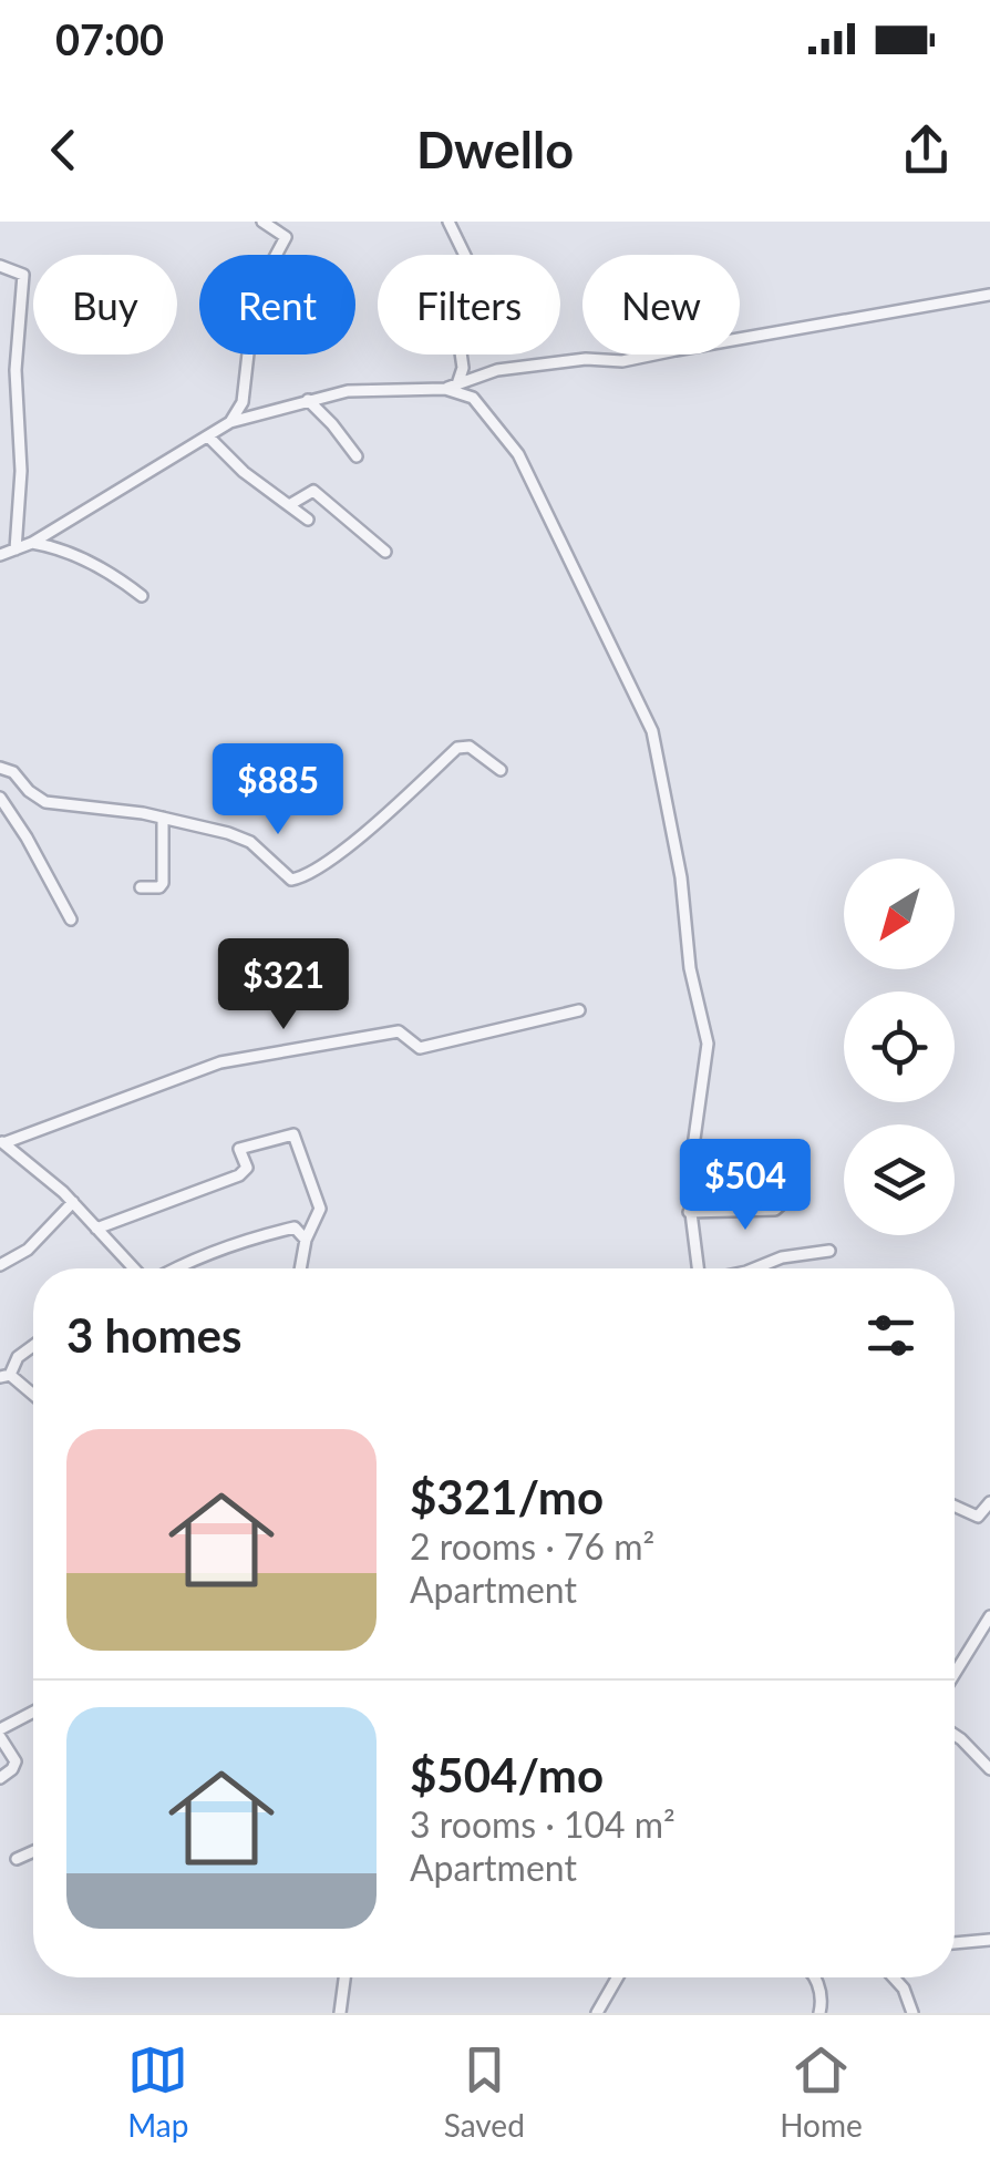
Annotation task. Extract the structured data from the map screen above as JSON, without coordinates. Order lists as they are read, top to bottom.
{
  "north": "bottom left",
  "page": {
    "status": "07:00",
    "header": "Dwello",
    "chip": [
      "Buy",
      "Rent",
      "Filters",
      "New"
    ],
    "price": ["$885", "$321", "$504"],
    "heading": "3 homes",
    "list": [
      {
        "name": "$321/mo",
        "note": "2 rooms · 76 m² · Apartment"
      },
      {
        "name": "$504/mo",
        "note": "3 rooms · 104 m² · Apartment"
      }
    ],
    "tabs": ["Map", "Saved", "Home"]
  }
}
